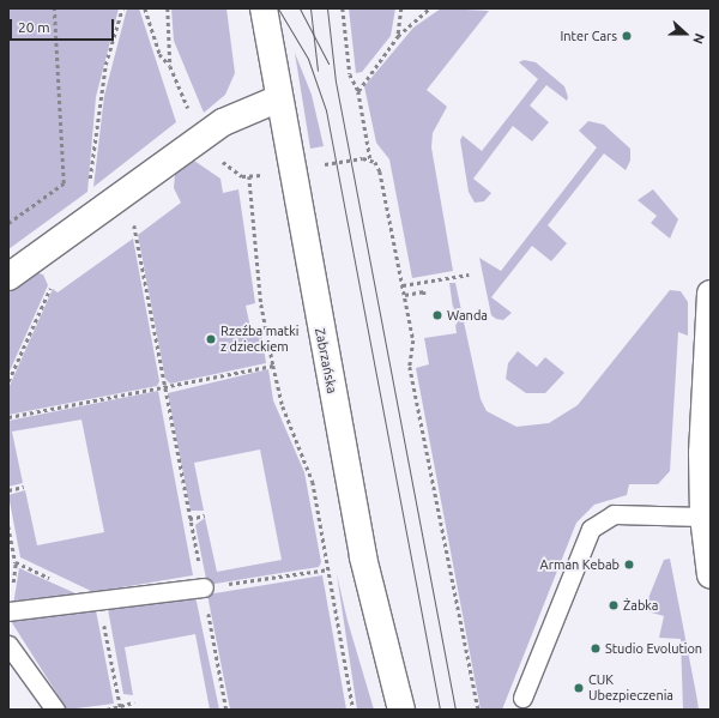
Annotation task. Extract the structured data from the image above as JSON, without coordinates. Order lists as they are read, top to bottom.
{
  "streets": {
    "main road": ["Zabrzańska"]
  },
  "places": [
    "Inter Cars",
    "Wanda",
    "Rzeźba matki z dzieckiem",
    "Arman Kebab",
    "Żabka",
    "Studio Evolution",
    "CUK Ubezpieczenia"
  ],
  "scale_bar": "20 m",
  "north": "right"
}
